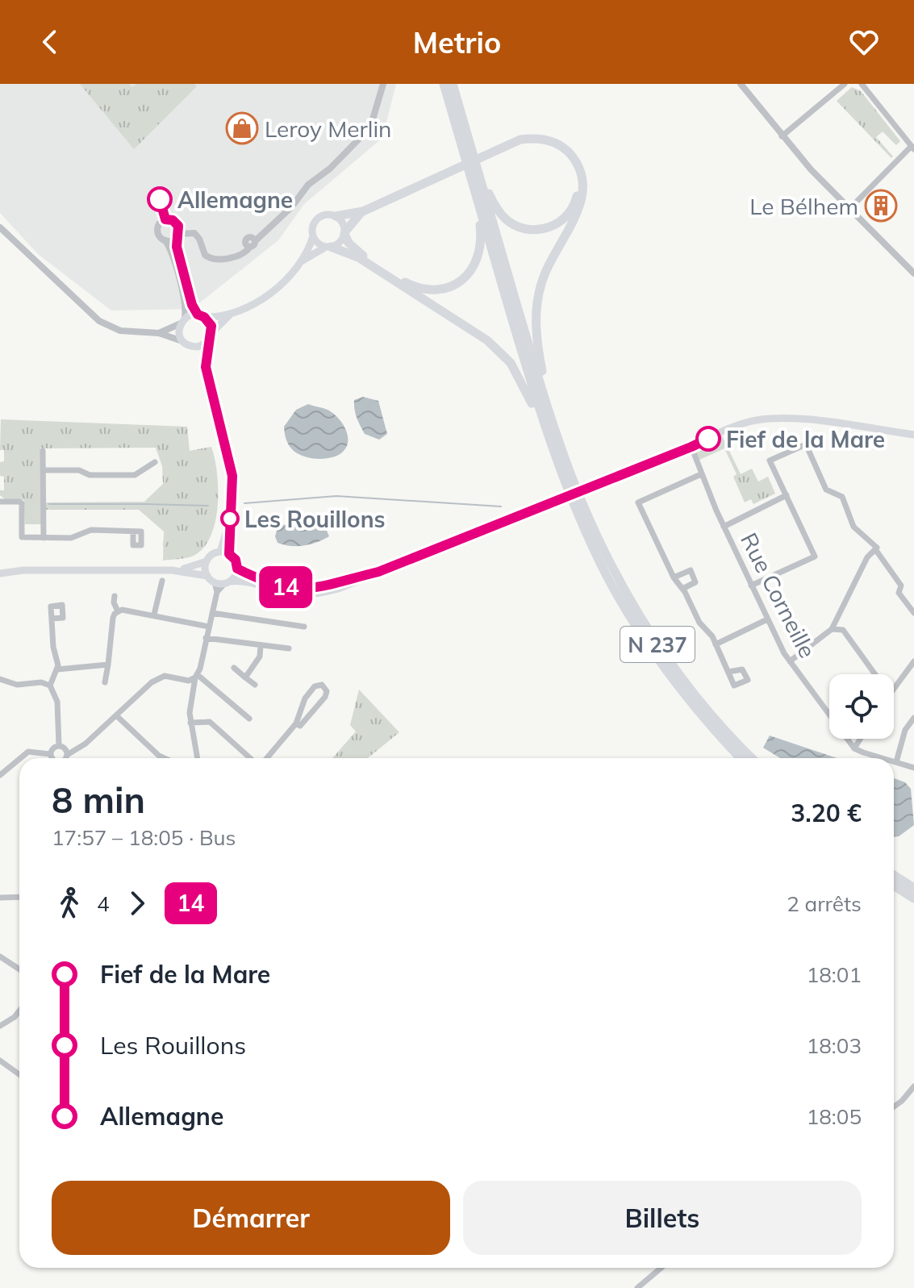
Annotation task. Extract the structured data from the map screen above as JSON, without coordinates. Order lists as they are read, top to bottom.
{
  "streets": {
    "highway": ["N 237"],
    "street": ["Rue Corneille"]
  },
  "places": {
    "shop": ["Leroy Merlin"],
    "other": ["Allemagne", "Fief de la Mare", "Les Rouillons"],
    "building": ["Le Bélhem"]
  },
  "lines": ["bus line 14"],
  "page": {
    "header": "Metrio",
    "on_map": "14",
    "heading": ["8 min", "17:57 – 18:05 · Bus", "3.20 €"],
    "legs": ["4", "14", "2 arrêts"],
    "list": [
      {
        "name": "Fief de la Mare",
        "value": "18:01"
      },
      {
        "name": "Les Rouillons",
        "value": "18:03"
      },
      {
        "name": "Allemagne",
        "value": "18:05"
      }
    ],
    "buttons": ["Démarrer", "Billets"]
  }
}
